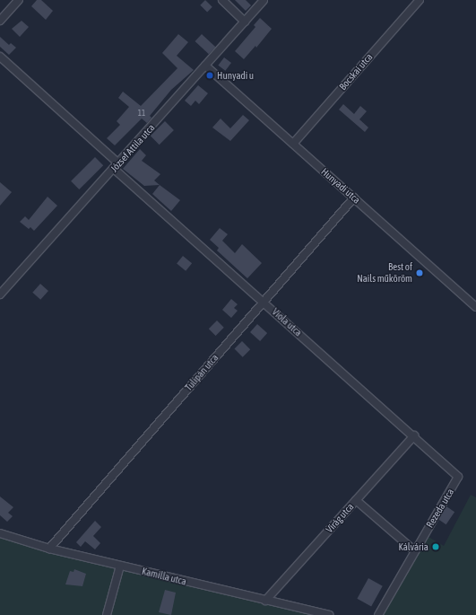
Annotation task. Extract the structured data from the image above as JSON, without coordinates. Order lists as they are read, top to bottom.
{
  "streets": {
    "street": [
      "Bocskai utca",
      "József Attila utca",
      "Hunyadi utca",
      "Viola utca",
      "Tulipán utca",
      "Rezeda utca",
      "Virág utca",
      "Kamilla utca"
    ]
  },
  "crossings": [
    ["Bocskai utca", "Hunyadi utca"],
    ["József Attila utca", "Hunyadi utca"],
    ["József Attila utca", "Viola utca"],
    ["Hunyadi utca", "Tulipán utca"],
    ["Viola utca", "Tulipán utca"],
    ["Viola utca", "Rezeda utca"],
    ["Viola utca", "Virág utca"],
    ["Tulipán utca", "Kamilla utca"],
    ["Virág utca", "Kamilla utca"]
  ],
  "places": ["Hunyadi u", "Best of Nails műköröm", "Kálvária"],
  "house_numbers": ["11"]
}
